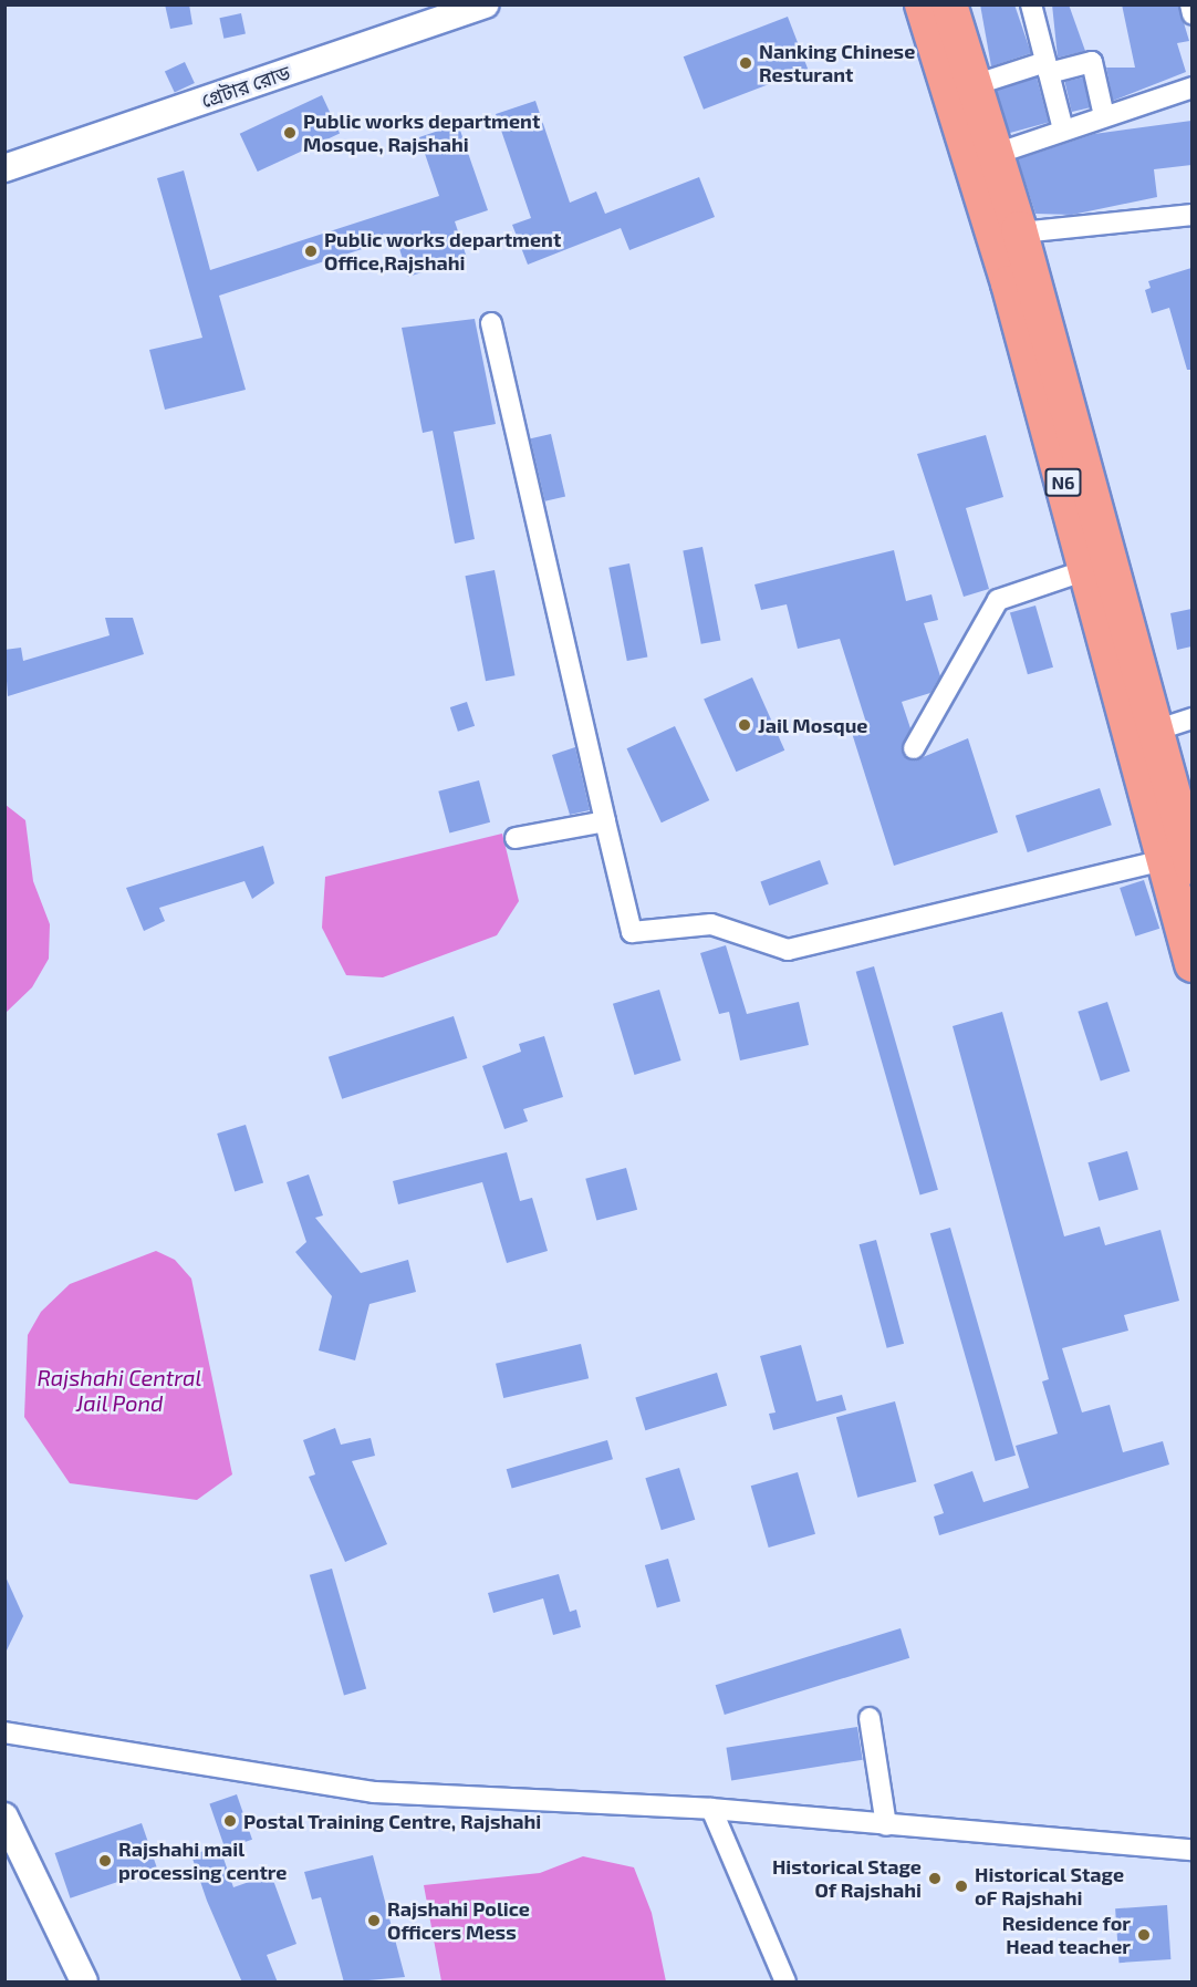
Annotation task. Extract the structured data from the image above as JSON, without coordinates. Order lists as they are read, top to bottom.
{
  "streets": {
    "highway": ["N6"],
    "street": ["গ্রেটার রোড"]
  },
  "water": ["Rajshahi Central Jail Pond"],
  "places": [
    "Nanking Chinese Resturant",
    "Public works department Mosque, Rajshahi",
    "Public works department Office,Rajshahi",
    "Jail Mosque",
    "Postal Training Centre, Rajshahi",
    "Rajshahi mail processing centre",
    "Historical Stage Of Rajshahi",
    "Historical Stage oF Rajshahi",
    "Rajshahi Police Officers Mess",
    "Residence for Head teacher"
  ]
}
